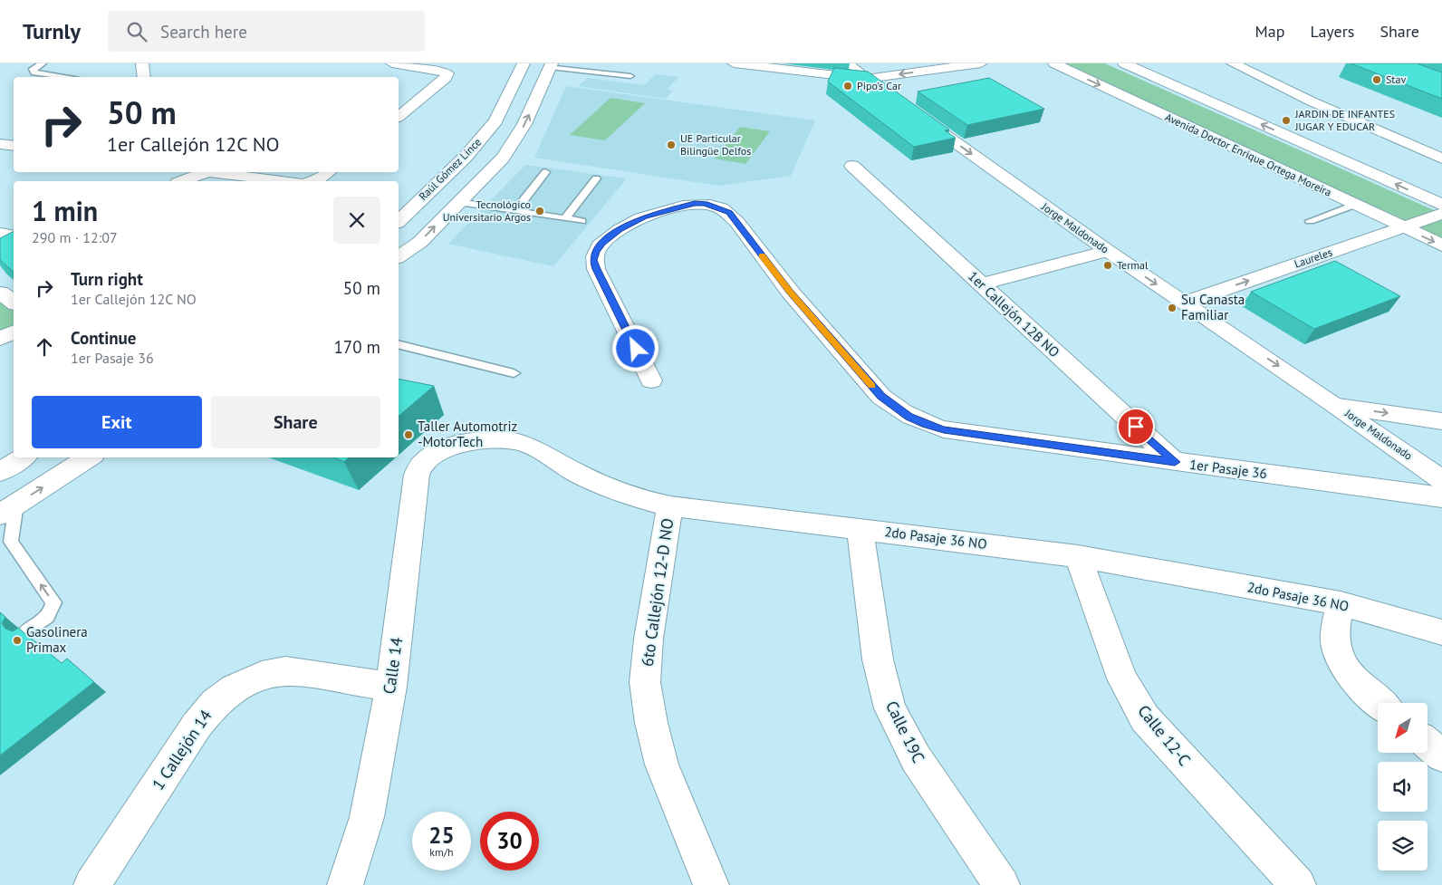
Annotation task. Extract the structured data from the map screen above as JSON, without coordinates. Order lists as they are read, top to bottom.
{
  "streets": {
    "street": [
      "Avenida Doctor Enrique Ortega Moreira",
      "Raúl Gómez Lince",
      "Jorge Maldonado",
      "Laureles",
      "1er Callejón 12B NO",
      "1er Pasaje 36",
      "2do Pasaje 36 NO",
      "6to Callejón 12-D NO",
      "Calle 14",
      "Calle 19C",
      "Calle 12-C",
      "1 Callejón 14"
    ]
  },
  "crossings": [
    ["Avenida Doctor Enrique Ortega Moreira", "Laureles"],
    ["Jorge Maldonado", "Laureles"],
    ["1er Callejón 12B NO", "1er Pasaje 36"],
    ["2do Pasaje 36 NO", "6to Callejón 12-D NO"],
    ["2do Pasaje 36 NO", "Calle 14"],
    ["2do Pasaje 36 NO", "Calle 19C"],
    ["2do Pasaje 36 NO", "Calle 12-C"],
    ["Calle 14", "1 Callejón 14"]
  ],
  "one_way": ["Laureles"],
  "places": [
    "Stav",
    "Pipo's Car",
    "JARDIN DE INFANTES JUGAR Y EDUCAR",
    "UE Particular Bilingüe Delfos",
    "Tecnológico Universitario Argos",
    "Termal",
    "Su Canasta Familiar",
    "Taller Automotriz -MotorTech",
    "Gasolinera Primax"
  ],
  "north": "bottom left",
  "page": {
    "header": "Turnly",
    "search": "Search here",
    "nav": ["Map", "Layers", "Share"],
    "turn": ["50 m", "1er Callejón 12C NO"],
    "heading": ["1 min", "290 m · 12:07"],
    "list": [
      {
        "name": "Turn right",
        "note": "1er Callejón 12C NO",
        "value": "50 m"
      },
      {
        "name": "Continue",
        "note": "1er Pasaje 36",
        "value": "170 m"
      }
    ],
    "buttons": ["Exit", "Share"],
    "speed": "25 km/h",
    "limit": "30"
  }
}
